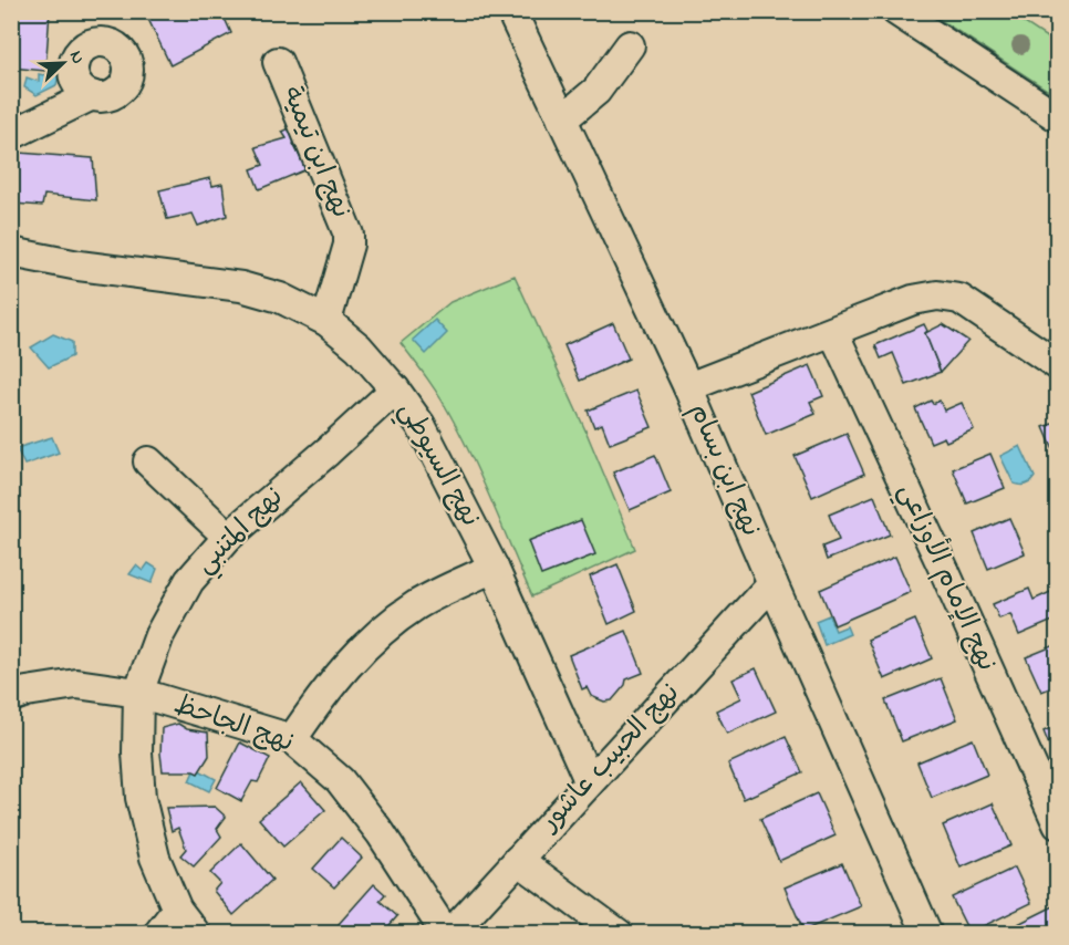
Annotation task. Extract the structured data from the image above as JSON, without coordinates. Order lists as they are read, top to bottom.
{
  "streets": {
    "street": [
      "نهج ابن تيمية",
      "نهج السيوطي",
      "نهج ابن بسام",
      "نهج المتنبي",
      "نهج الإمام الأوزاعي",
      "نهج الجاحظ",
      "نهج الحبيب عاشور"
    ]
  },
  "crossings": [
    ["نهج ابن تيمية", "نهج السيوطي"],
    ["نهج السيوطي", "نهج المتنبي"],
    ["نهج السيوطي", "نهج الحبيب عاشور"],
    ["نهج ابن بسام", "نهج الحبيب عاشور"],
    ["نهج المتنبي", "نهج الجاحظ"],
    ["نهج الجاحظ", "نهج الحبيب عاشور"]
  ],
  "north": "top right"
}
